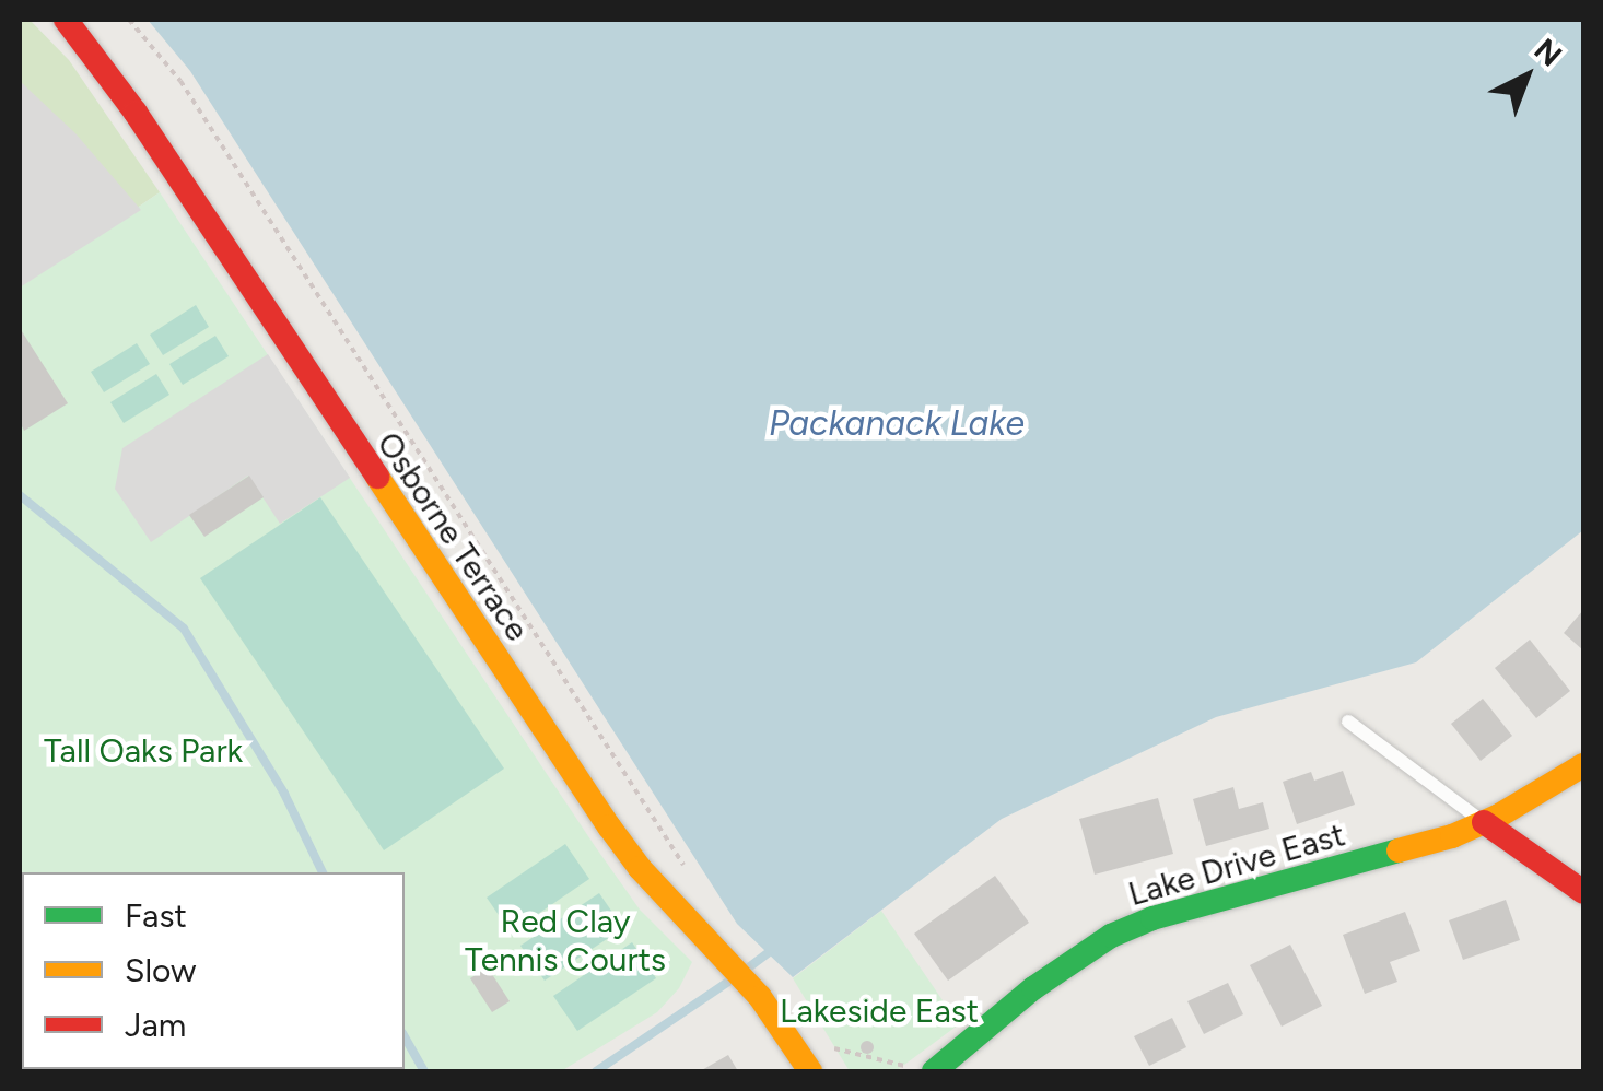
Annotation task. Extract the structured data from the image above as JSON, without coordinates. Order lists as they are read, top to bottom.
{
  "streets": {
    "street": ["Osborne Terrace", "Lake Drive East"]
  },
  "water": ["Packanack Lake"],
  "parks": ["Tall Oaks Park", "Red Clay Tennis Courts", "Lakeside East"],
  "legend": ["Fast", "Slow", "Jam"],
  "north": "top right"
}
